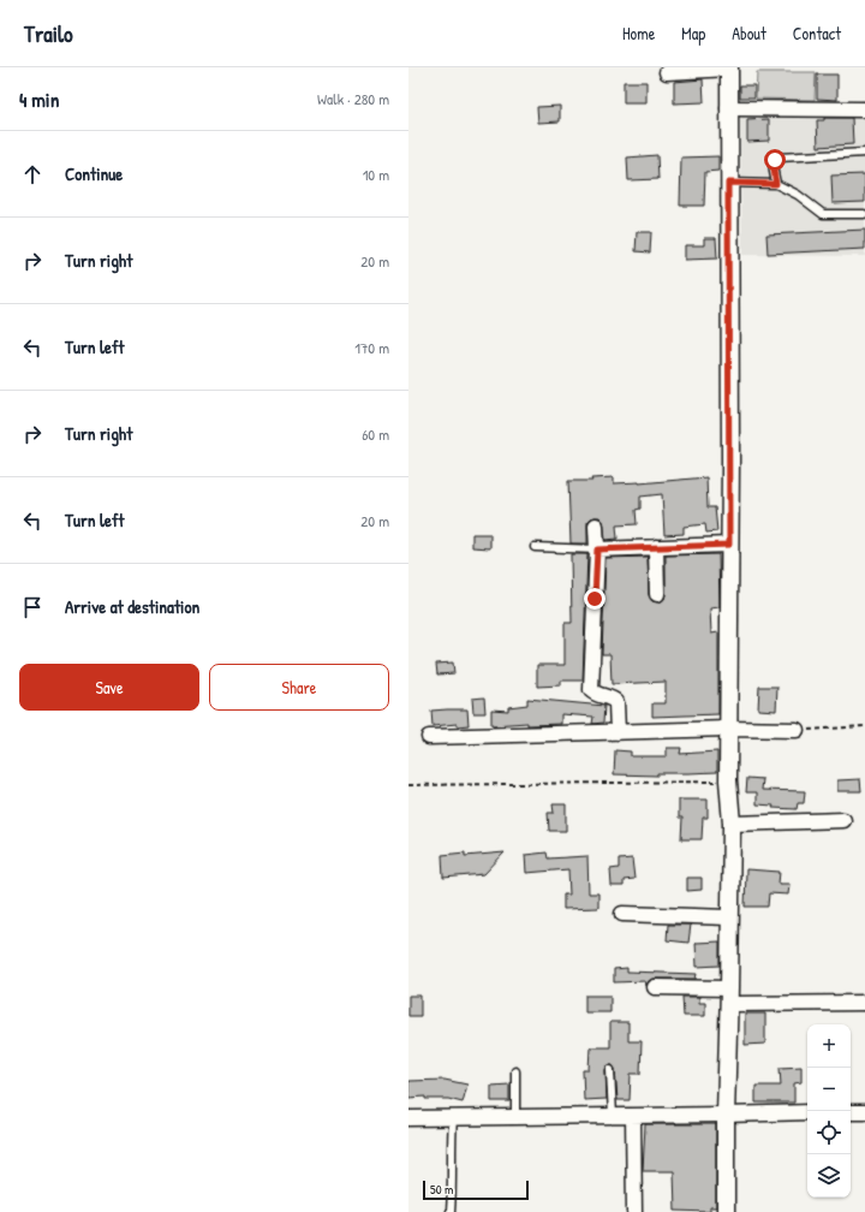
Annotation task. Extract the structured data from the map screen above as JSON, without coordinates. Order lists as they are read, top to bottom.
{
  "scale_bar": "50 m",
  "page": {
    "header": "Trailo",
    "nav": [
      "Home",
      "Map",
      "About",
      "Contact"
    ],
    "heading": ["4 min", "Walk · 280 m"],
    "list": [
      ["Continue", "10 m"],
      ["Turn right", "20 m"],
      ["Turn left", "170 m"],
      ["Turn right", "60 m"],
      ["Turn left", "20 m"],
      "Arrive at destination"
    ],
    "buttons": ["Save", "Share"],
    "map_buttons": ["+", "−"],
    "scale": "50 m"
  }
}
